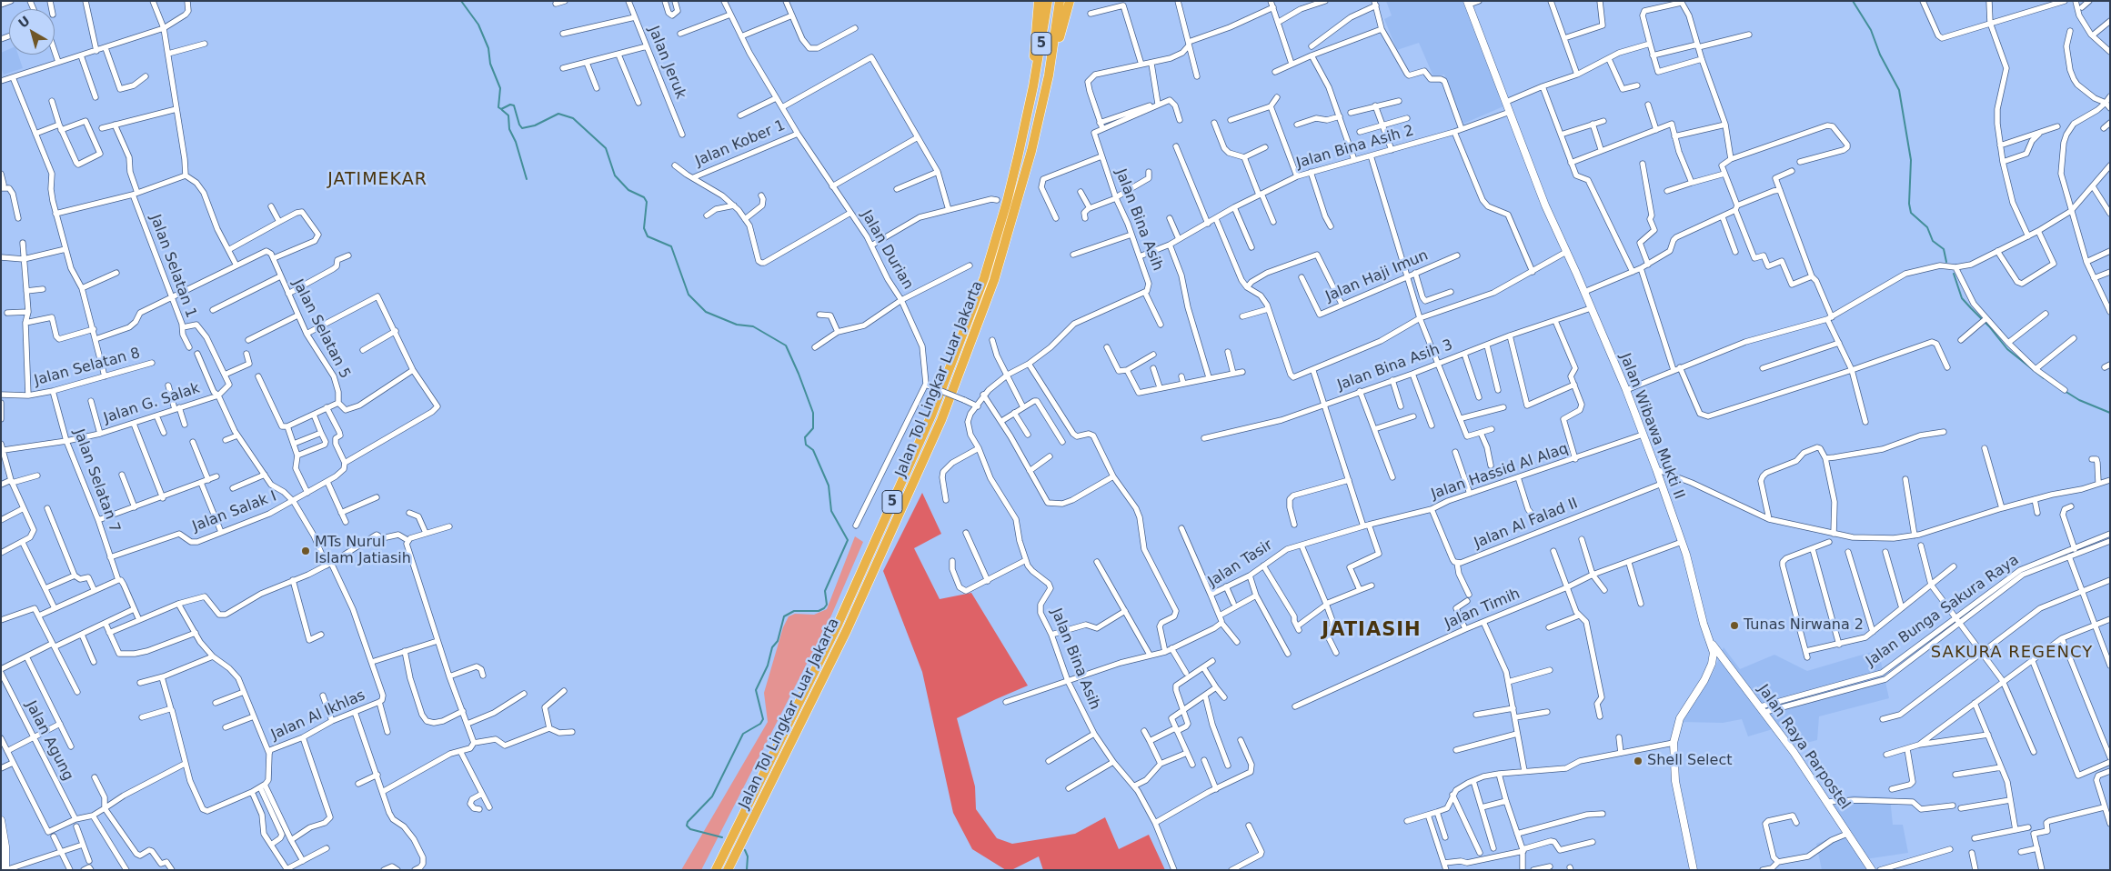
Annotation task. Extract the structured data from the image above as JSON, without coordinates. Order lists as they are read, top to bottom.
{
  "streets": {
    "highway": ["5", "Jalan Tol Lingkar Luar Jakarta"],
    "main road": ["Jalan Wibawa Mukti II", "Jalan Raya Parpostel"],
    "street": [
      "Jalan Jeruk",
      "Jalan Kober 1",
      "Jalan Bina Asih 2",
      "Jalan Bina Asih",
      "Jalan Durian",
      "Jalan Selatan 1",
      "Jalan Haji Imun",
      "Jalan Selatan 5",
      "Jalan Bina Asih 3",
      "Jalan Selatan 8",
      "Jalan G. Salak",
      "Jalan Hassid Al Alaq",
      "Jalan Selatan 7",
      "Jalan Salak I",
      "Jalan Al Falad II",
      "Jalan Tasir",
      "Jalan Timih",
      "Jalan Bunga Sakura Raya",
      "Jalan Al Ikhlas",
      "Jalan Agung"
    ]
  },
  "crossings": [
    ["Jalan Kober 1", "Jalan Durian"],
    ["Jalan Bina Asih 2", "Jalan Bina Asih"],
    ["Jalan Bina Asih 2", "Jalan Wibawa Mukti II"],
    ["Jalan Bina Asih 3", "Jalan Wibawa Mukti II"],
    ["Jalan Selatan 8", "Jalan Selatan 7"],
    ["Jalan G. Salak", "Jalan Selatan 7"],
    ["Jalan Wibawa Mukti II", "Jalan Hassid Al Alaq"],
    ["Jalan Wibawa Mukti II", "Jalan Al Falad II"],
    ["Jalan Wibawa Mukti II", "Jalan Timih"],
    ["Jalan Wibawa Mukti II", "Jalan Raya Parpostel"],
    ["Jalan Hassid Al Alaq", "Jalan Tasir"],
    ["Jalan Selatan 7", "Jalan Salak I"],
    ["Jalan Salak I", "Jalan Al Ikhlas"],
    ["Jalan Bunga Sakura Raya", "Jalan Raya Parpostel"]
  ],
  "districts": ["JATIMEKAR", "JATIASIH", "SAKURA REGENCY"],
  "places": ["MTs Nurul Islam Jatiasih", "Tunas Nirwana 2", "Shell Select"],
  "north": "top left"
}
